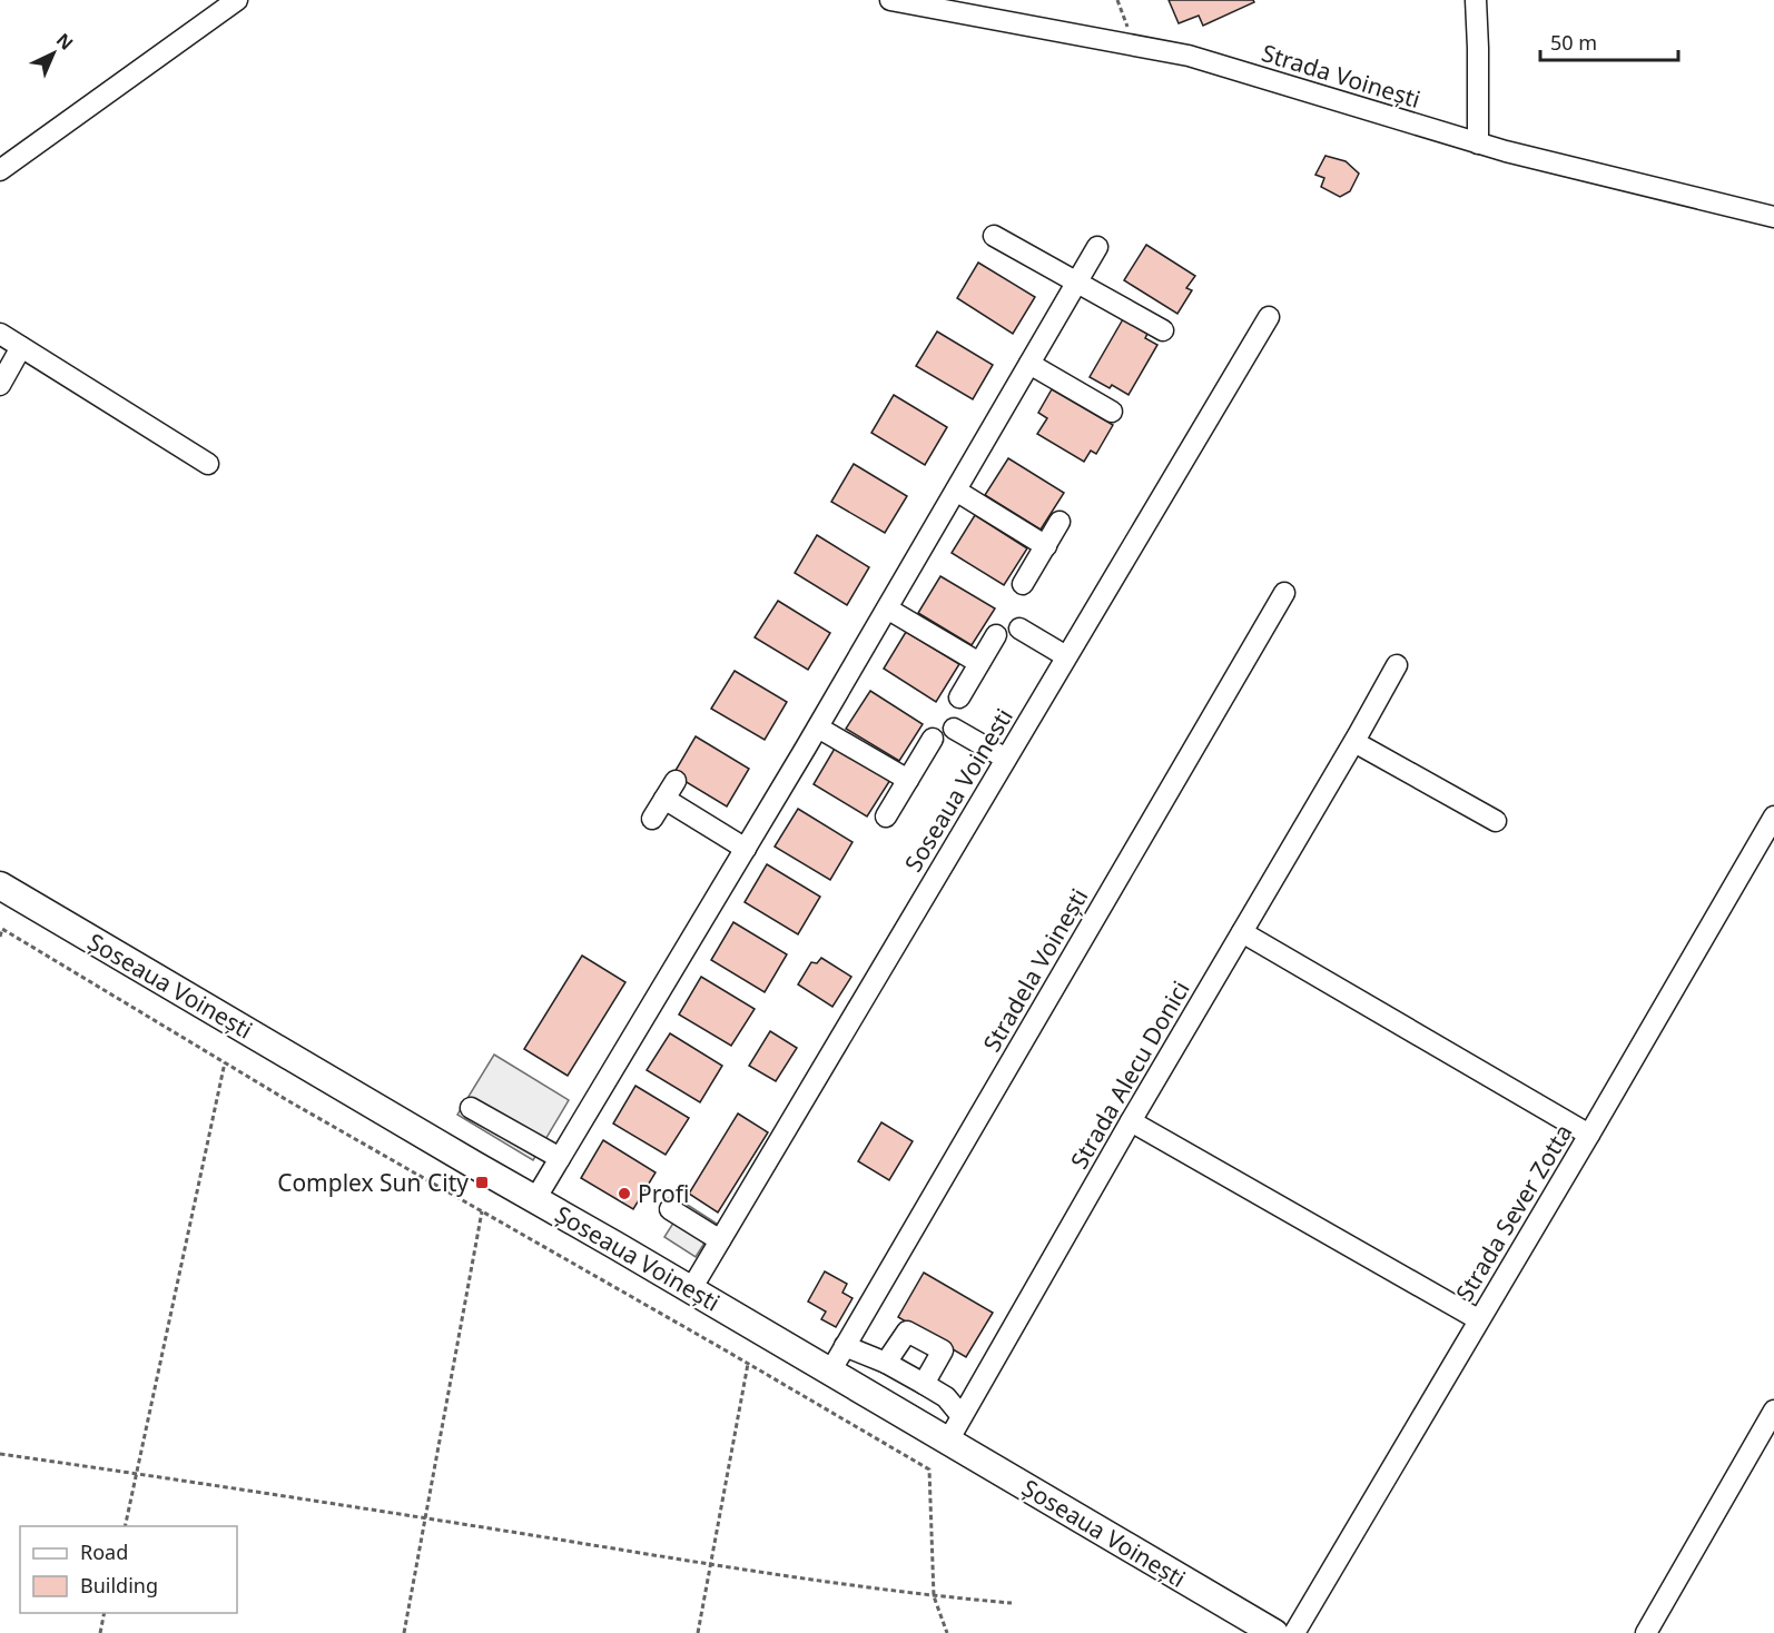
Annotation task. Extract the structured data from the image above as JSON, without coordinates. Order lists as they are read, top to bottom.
{
  "streets": {
    "main road": ["Șoseaua Voinești"],
    "street": [
      "Strada Voinești",
      "Soseaua Voinesti",
      "Stradela Voinești",
      "Strada Alecu Donici",
      "Strada Sever Zotta"
    ]
  },
  "crossings": [
    ["Soseaua Voinesti", "Șoseaua Voinești"],
    ["Stradela Voinești", "Șoseaua Voinești"],
    ["Șoseaua Voinești", "Strada Alecu Donici"]
  ],
  "places": {
    "transit": ["Complex Sun City"],
    "other": ["Profi"]
  },
  "legend": ["Road", "Building"],
  "scale_bar": "50 m",
  "north": "top right"
}
